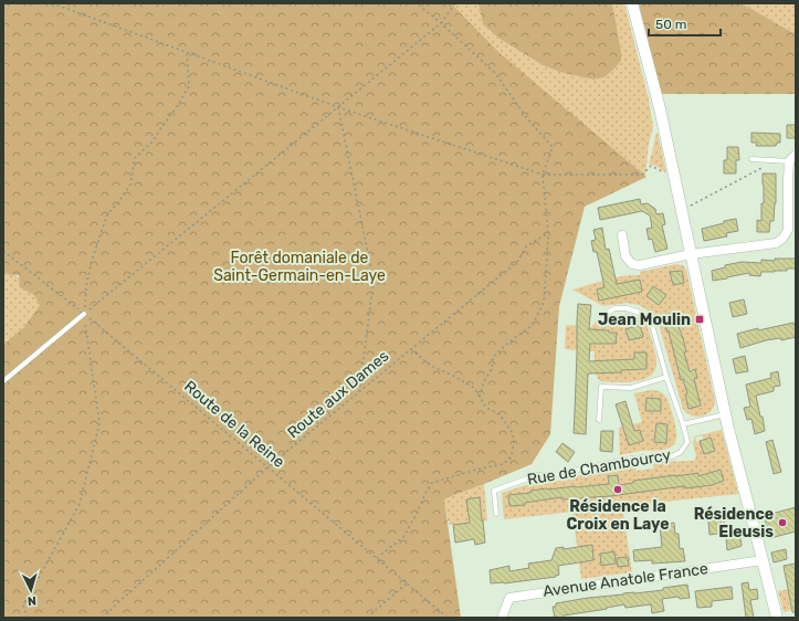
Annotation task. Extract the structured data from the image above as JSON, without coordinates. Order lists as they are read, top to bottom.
{
  "streets": {
    "street": ["Avenue Anatole France"],
    "lane": ["Rue de Chambourcy"],
    "path": ["Route aux Dames", "Route de la Reine"]
  },
  "crossings": [
    ["Route aux Dames", "Route de la Reine"]
  ],
  "parks": ["Forêt domaniale de Saint-Germain-en-Laye"],
  "places": {
    "transit": ["Jean Moulin"],
    "other": ["Résidence la Croix en Laye", "Résidence Eleusis"]
  },
  "scale_bar": "50 m",
  "north": "bottom"
}
